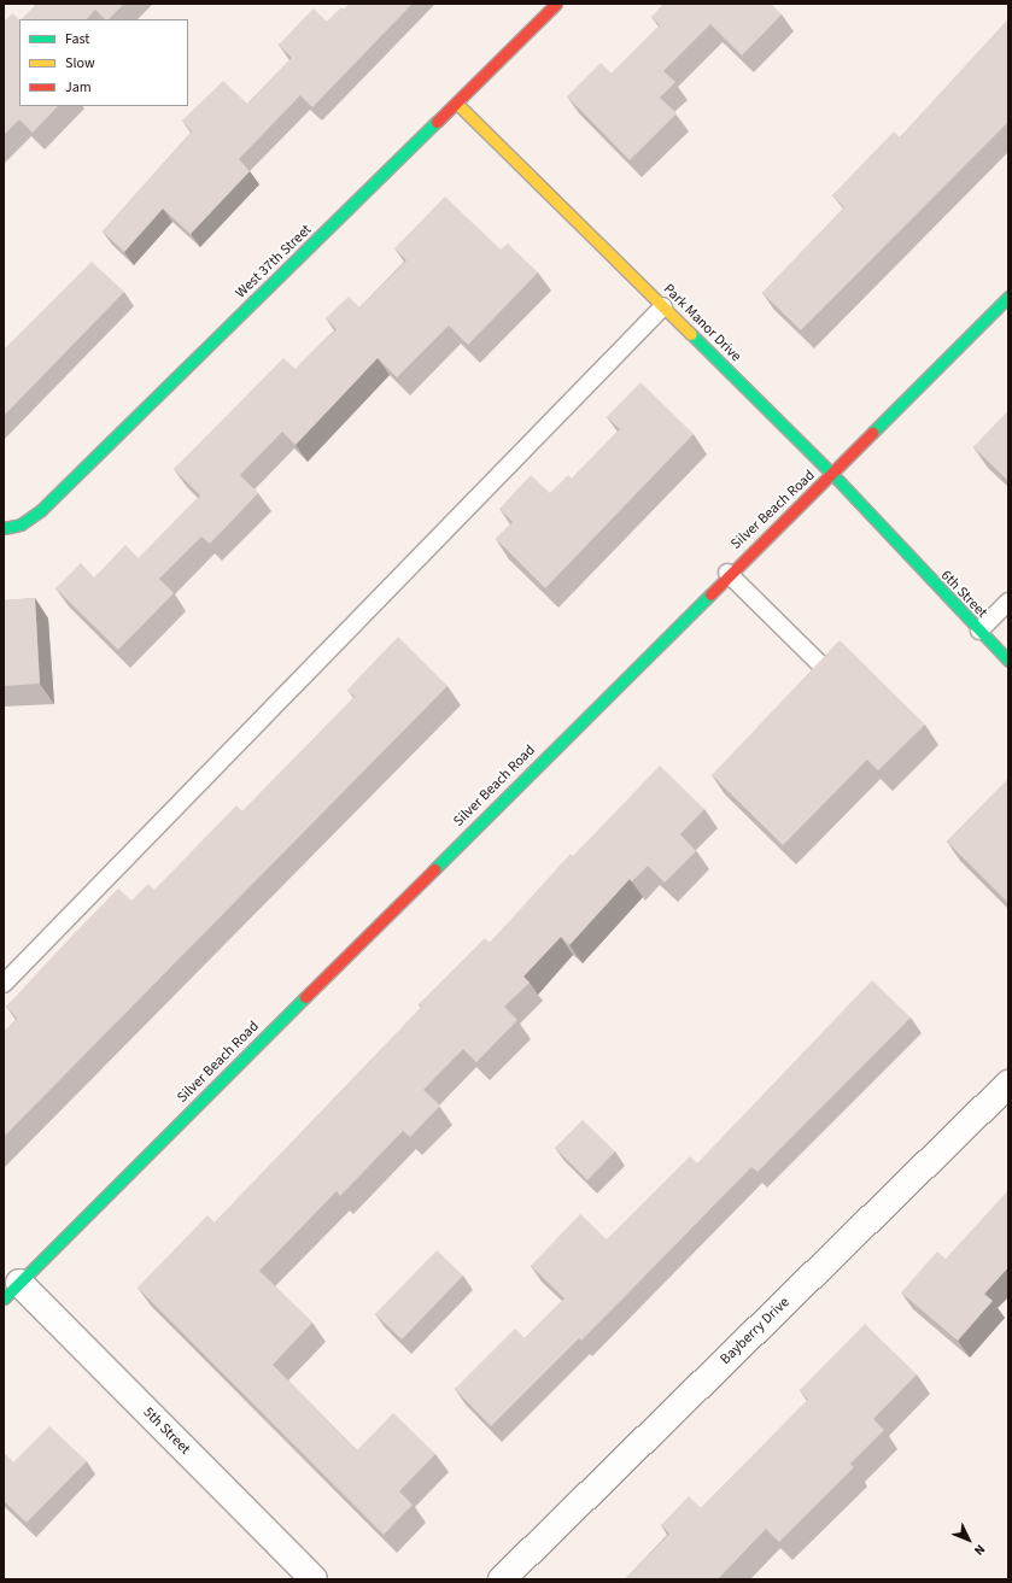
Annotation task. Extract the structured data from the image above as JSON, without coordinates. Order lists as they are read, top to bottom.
{
  "streets": {
    "street": [
      "West 37th Street",
      "Park Manor Drive",
      "Silver Beach Road",
      "6th Street",
      "Bayberry Drive",
      "5th Street"
    ]
  },
  "crossings": [
    ["West 37th Street", "Park Manor Drive"],
    ["Park Manor Drive", "Silver Beach Road"],
    ["Park Manor Drive", "6th Street"],
    ["Silver Beach Road", "5th Street"]
  ],
  "legend": ["Fast", "Slow", "Jam"],
  "north": "bottom right"
}
